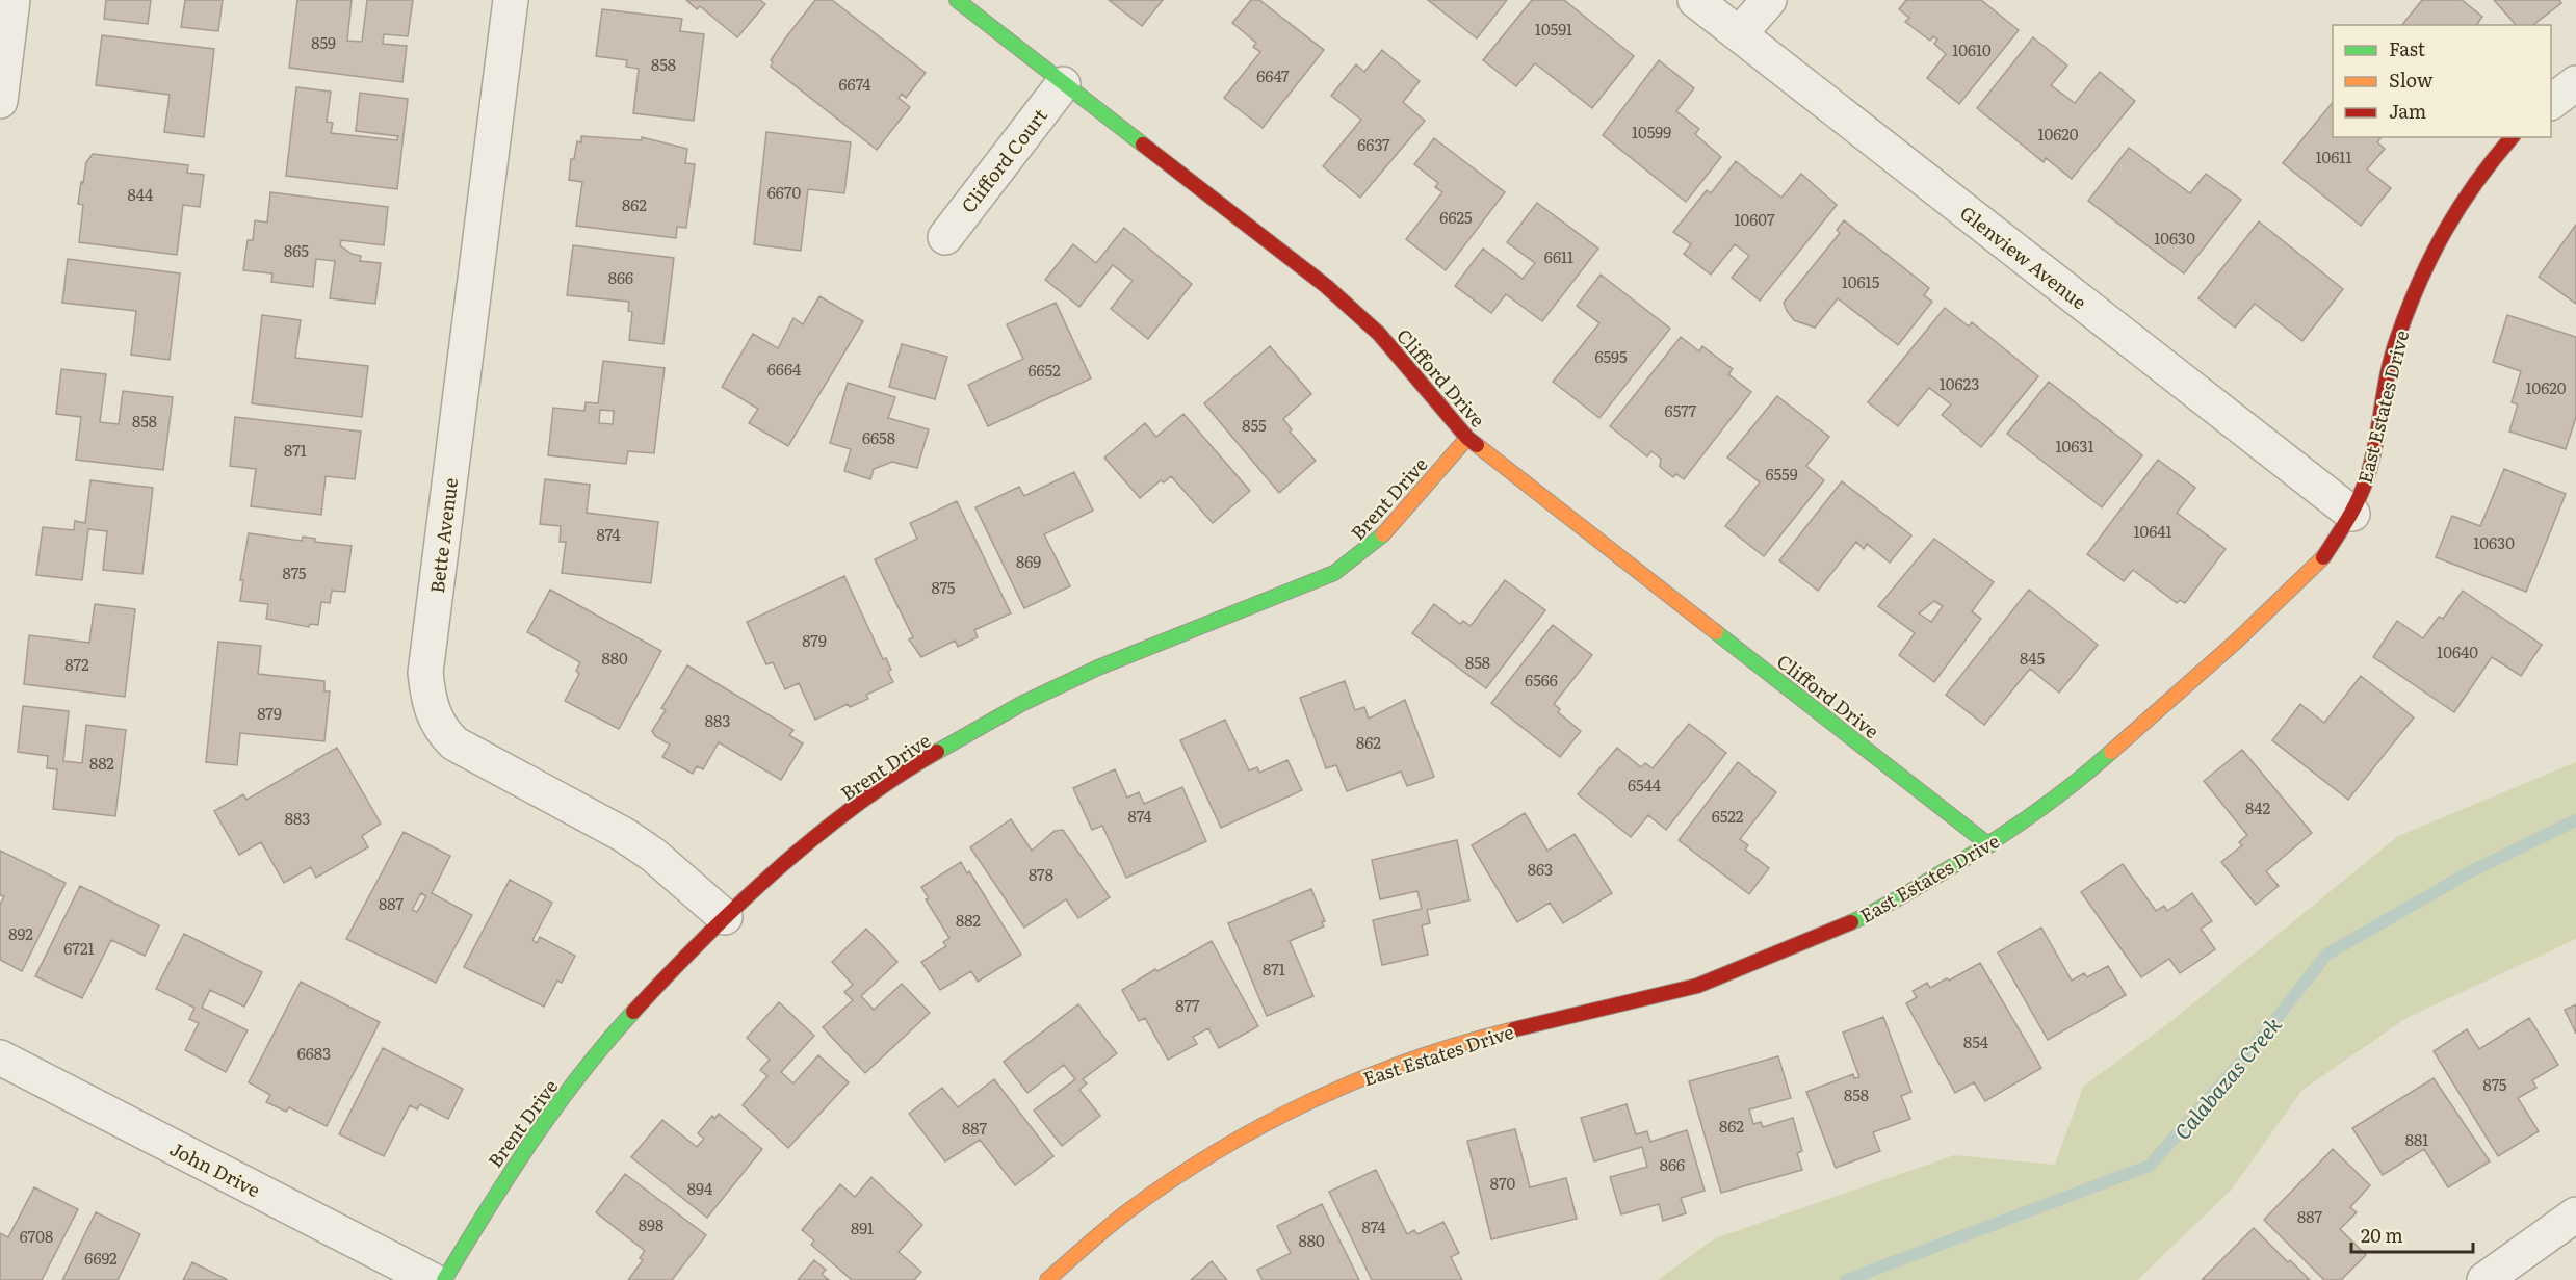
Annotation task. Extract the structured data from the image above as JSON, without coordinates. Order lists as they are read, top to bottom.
{
  "streets": {
    "street": [
      "Clifford Court",
      "Glenview Avenue",
      "Clifford Drive",
      "East Estates Drive",
      "Brent Drive",
      "Bette Avenue",
      "John Drive"
    ]
  },
  "crossings": [
    ["Clifford Court", "Clifford Drive"],
    ["Glenview Avenue", "East Estates Drive"],
    ["Clifford Drive", "East Estates Drive"],
    ["Clifford Drive", "Brent Drive"],
    ["Brent Drive", "Bette Avenue"]
  ],
  "water": ["Calabazas Creek"],
  "house_numbers": [
    "10591",
    "859",
    "10610",
    "858",
    "6647",
    "6674",
    "10599",
    "10620",
    "6637",
    "10611",
    "6670",
    "844",
    "862",
    "6625",
    "10607",
    "10630",
    "865",
    "6611",
    "866",
    "10615",
    "6595",
    "6664",
    "6652",
    "10623",
    "10620",
    "6577",
    "858",
    "855",
    "6658",
    "10631",
    "871",
    "6559",
    "10641",
    "874",
    "10630",
    "869",
    "875",
    "875",
    "879",
    "10640",
    "880",
    "845",
    "858",
    "872",
    "6566",
    "879",
    "883",
    "862",
    "882",
    "6544",
    "842",
    "874",
    "6522",
    "883",
    "863",
    "878",
    "887",
    "882",
    "892",
    "6721",
    "871",
    "877",
    "854",
    "6683",
    "875",
    "858",
    "862",
    "887",
    "881",
    "866",
    "870",
    "894",
    "887",
    "898",
    "874",
    "891",
    "6708",
    "880",
    "6692"
  ],
  "legend": ["Fast", "Slow", "Jam"],
  "scale_bar": "20 m"
}
